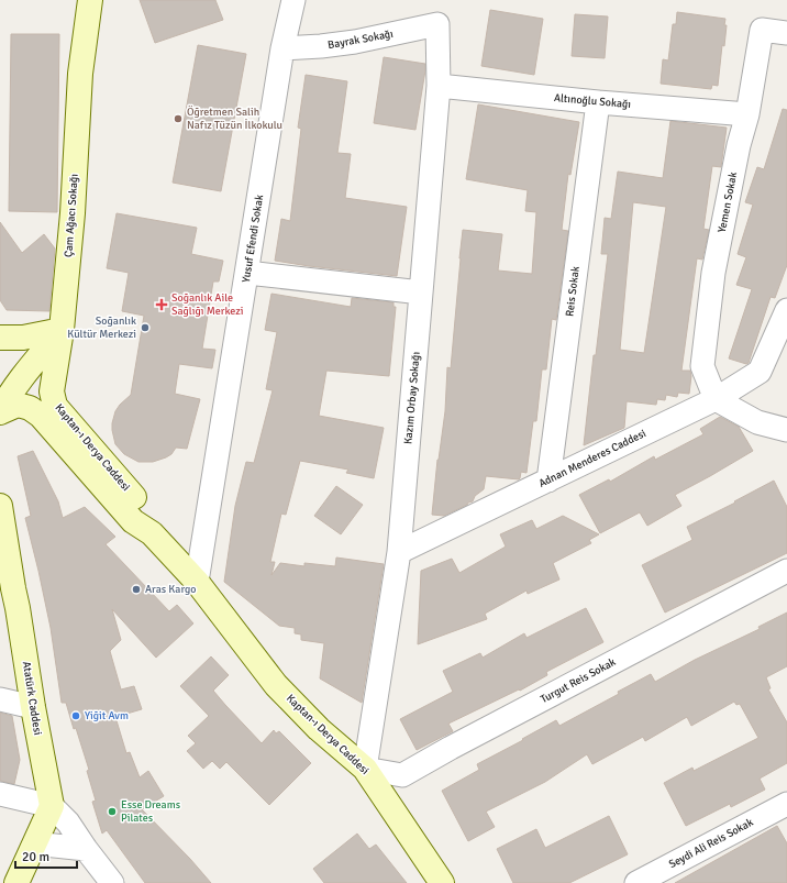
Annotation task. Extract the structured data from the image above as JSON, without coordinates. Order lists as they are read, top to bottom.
{
  "streets": {
    "street": [
      "Bayrak Sokağı",
      "Altınoğlu Sokağı",
      "Yemen Sokak",
      "Çam Ağacı Sokağı",
      "Yusuf Efendi Sokak",
      "Reis Sokak",
      "Kazım Orbay Sokağı",
      "Kaptan-ı Derya Caddesi",
      "Adnan Menderes Caddesi",
      "Turgut Reis Sokak",
      "Atatürk Caddesi",
      "Seydi Ali Reis Sokak"
    ]
  },
  "crossings": [
    ["Bayrak Sokağı", "Yusuf Efendi Sokak"],
    ["Bayrak Sokağı", "Kazım Orbay Sokağı"],
    ["Altınoğlu Sokağı", "Yemen Sokak"],
    ["Altınoğlu Sokağı", "Reis Sokak"],
    ["Altınoğlu Sokağı", "Kazım Orbay Sokağı"],
    ["Yemen Sokak", "Adnan Menderes Caddesi"],
    ["Çam Ağacı Sokağı", "Kaptan-ı Derya Caddesi"],
    ["Yusuf Efendi Sokak", "Kaptan-ı Derya Caddesi"],
    ["Reis Sokak", "Adnan Menderes Caddesi"],
    ["Kazım Orbay Sokağı", "Kaptan-ı Derya Caddesi"],
    ["Kazım Orbay Sokağı", "Adnan Menderes Caddesi"],
    ["Kazım Orbay Sokağı", "Turgut Reis Sokak"],
    ["Kaptan-ı Derya Caddesi", "Turgut Reis Sokak"]
  ],
  "places": {
    "other": [
      "Öğretmen Salih Nafız Tüzün İlkokulu",
      "Soğanlık Kültür Merkezi",
      "Aras Kargo",
      "Yiğit Avm",
      "Esse Dreams Pilates"
    ],
    "health": ["Soğanlık Aile Sağlığı Merkezi"]
  },
  "scale_bar": "20 m"
}
